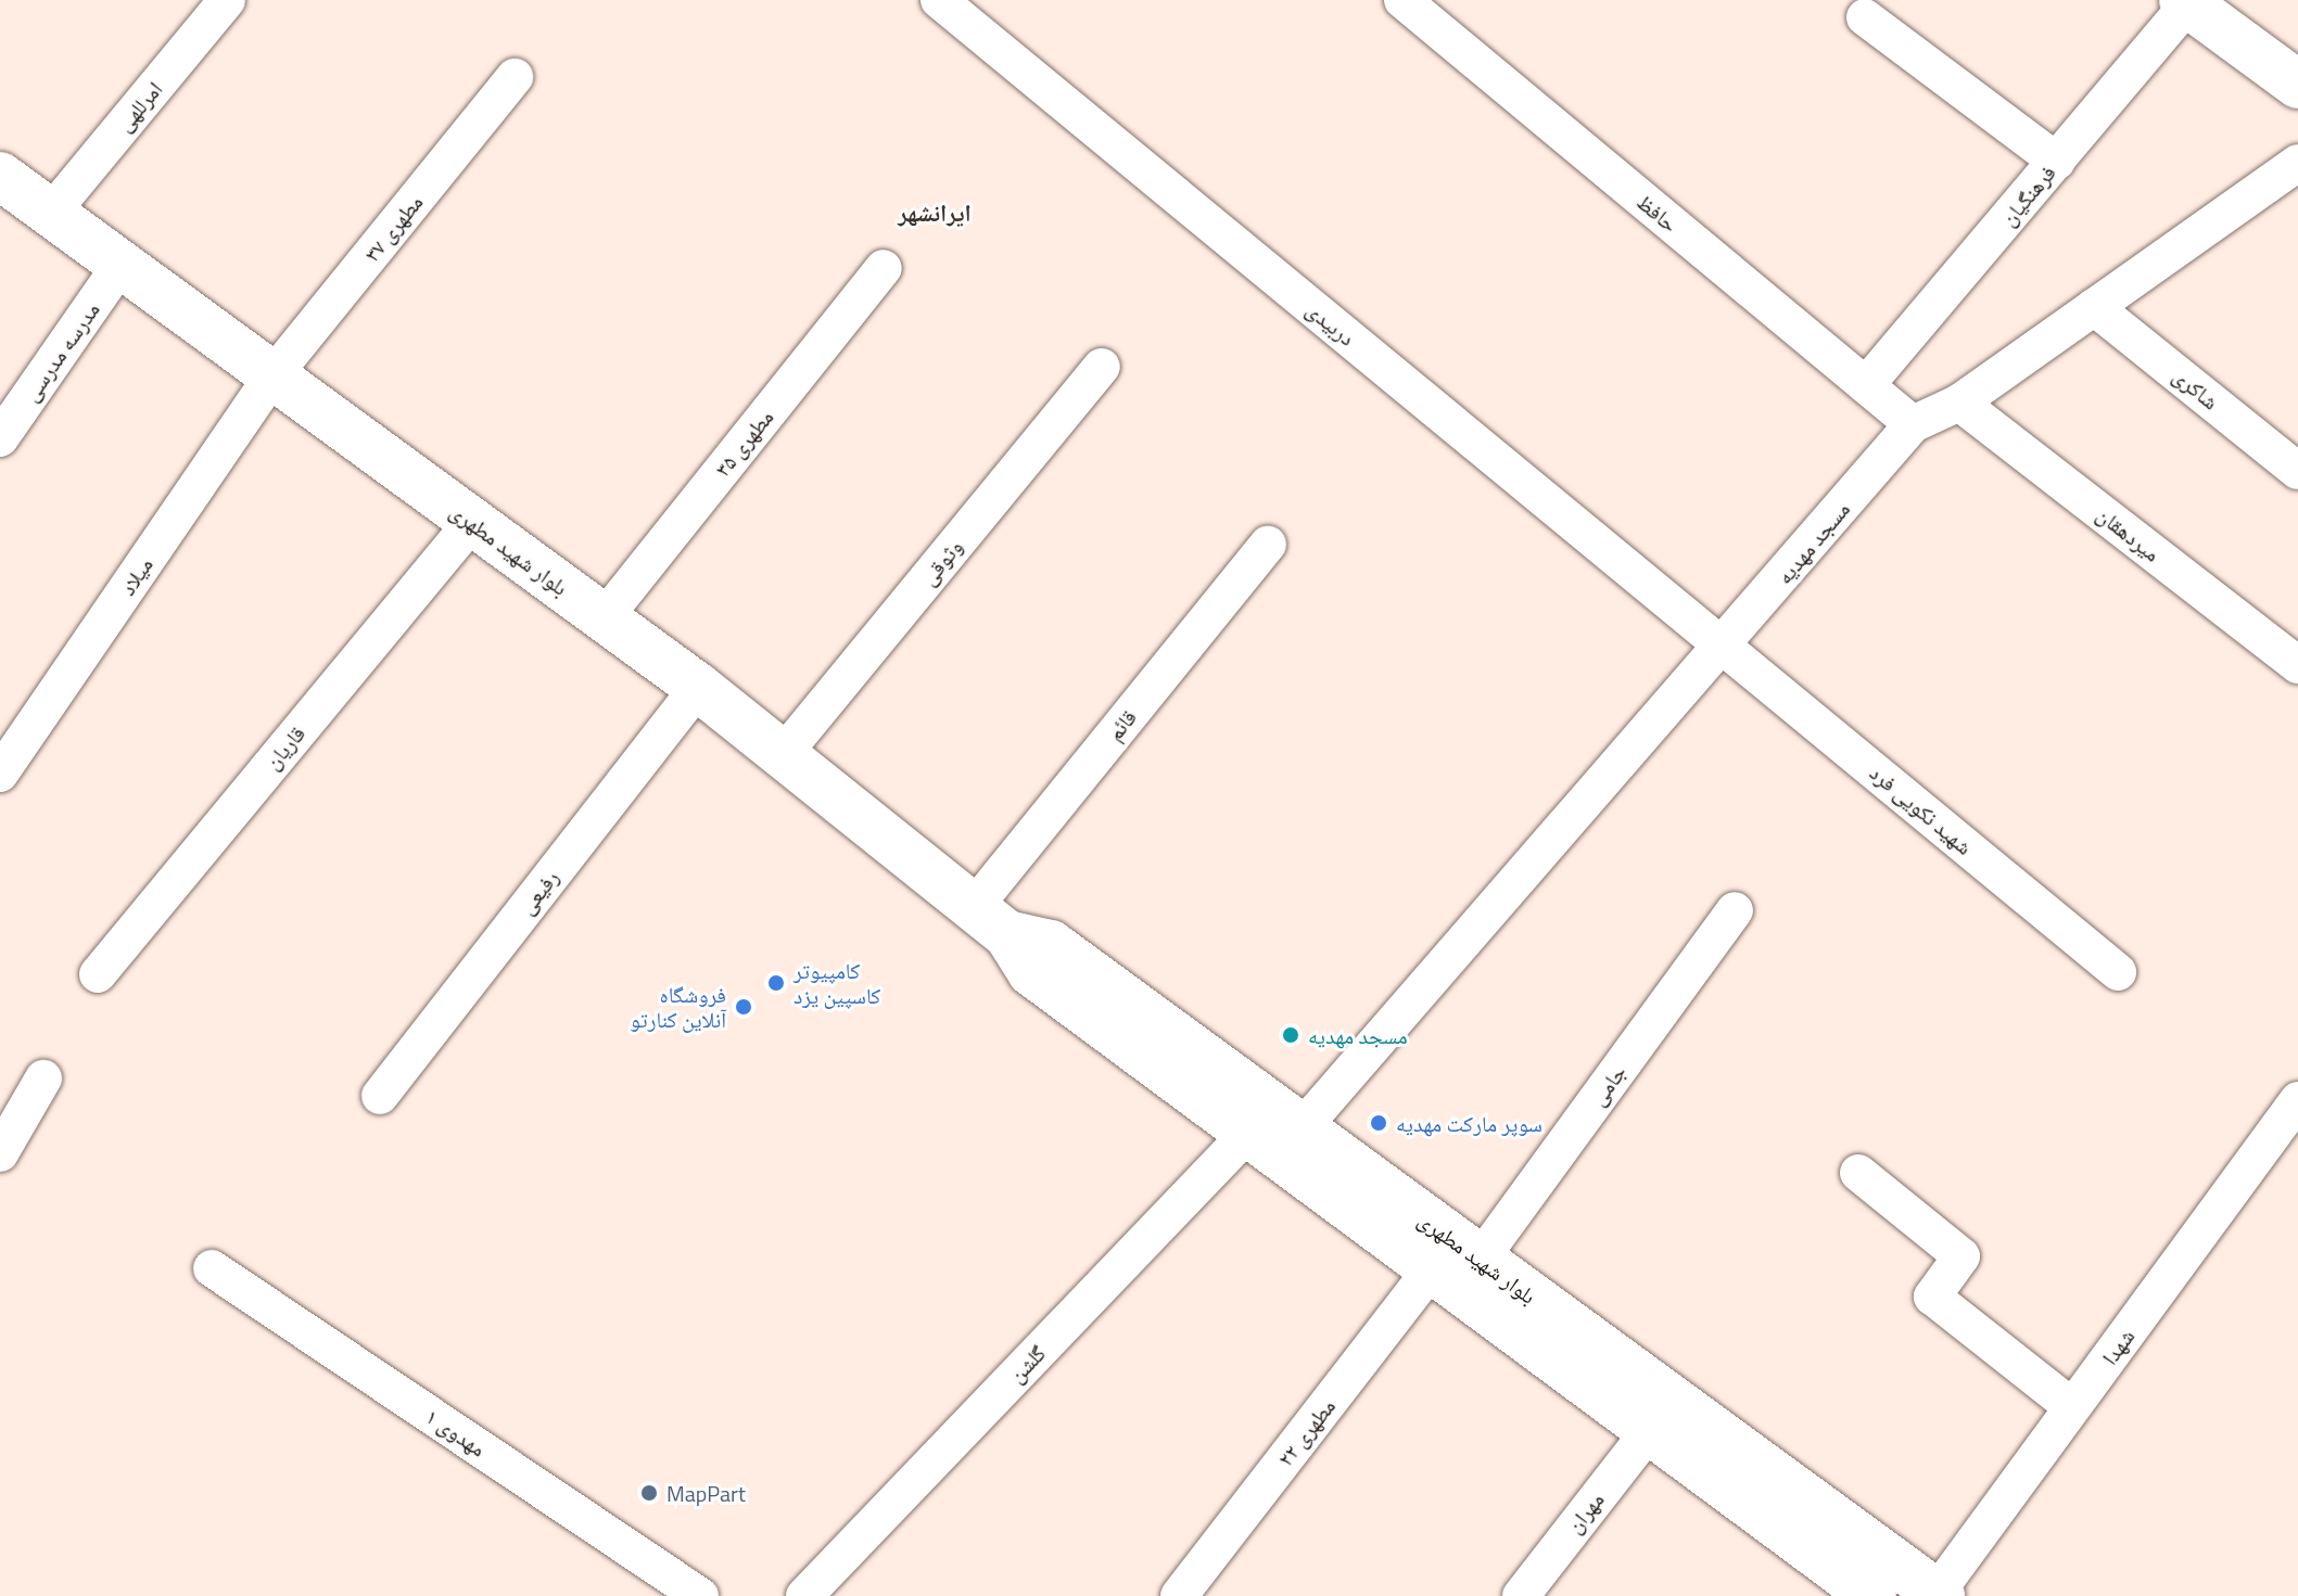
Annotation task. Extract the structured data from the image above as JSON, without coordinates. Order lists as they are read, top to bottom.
{
  "streets": {
    "main road": ["بلوار شهید مطهری"],
    "street": [
      "امرللهی",
      "فرهنگیان",
      "حافظ",
      "مطهری ۳۷",
      "دربیدی",
      "مدرسه مدرسی",
      "شاکری",
      "مطهری ۳۵",
      "میردهقان",
      "مسجد مهدیه",
      "وثوقی",
      "میلاد",
      "قائم",
      "قاریان",
      "شهید نکویی فرد",
      "رفیعی",
      "جامی",
      "شهدا",
      "گلشن",
      "مهدوی ۱",
      "مطهری ۲۲",
      "مهران"
    ]
  },
  "crossings": [
    ["امرللهی", "بلوار شهید مطهری"],
    ["فرهنگیان", "حافظ"],
    ["حافظ", "مسجد مهدیه"],
    ["مطهری ۳۷", "بلوار شهید مطهری"],
    ["مطهری ۳۷", "میلاد"],
    ["دربیدی", "مسجد مهدیه"],
    ["دربیدی", "شهید نکویی فرد"],
    ["مدرسه مدرسی", "بلوار شهید مطهری"],
    ["شاکری", "مسجد مهدیه"],
    ["مطهری ۳۵", "بلوار شهید مطهری"],
    ["میردهقان", "مسجد مهدیه"],
    ["مسجد مهدیه", "بلوار شهید مطهری"],
    ["مسجد مهدیه", "شهید نکویی فرد"],
    ["بلوار شهید مطهری", "وثوقی"],
    ["بلوار شهید مطهری", "میلاد"],
    ["بلوار شهید مطهری", "قائم"],
    ["بلوار شهید مطهری", "قاریان"],
    ["بلوار شهید مطهری", "رفیعی"],
    ["بلوار شهید مطهری", "جامی"],
    ["بلوار شهید مطهری", "شهدا"],
    ["بلوار شهید مطهری", "گلشن"],
    ["بلوار شهید مطهری", "مطهری ۲۲"],
    ["بلوار شهید مطهری", "مهران"]
  ],
  "districts": ["ایرانشهر"],
  "places": [
    "کامپیوتر کاسپین یزد",
    "فروشگاه آنلاین کنارتو",
    "مسجد مهدیه",
    "سوپر مارکت مهدیه",
    "MapPart"
  ]
}
